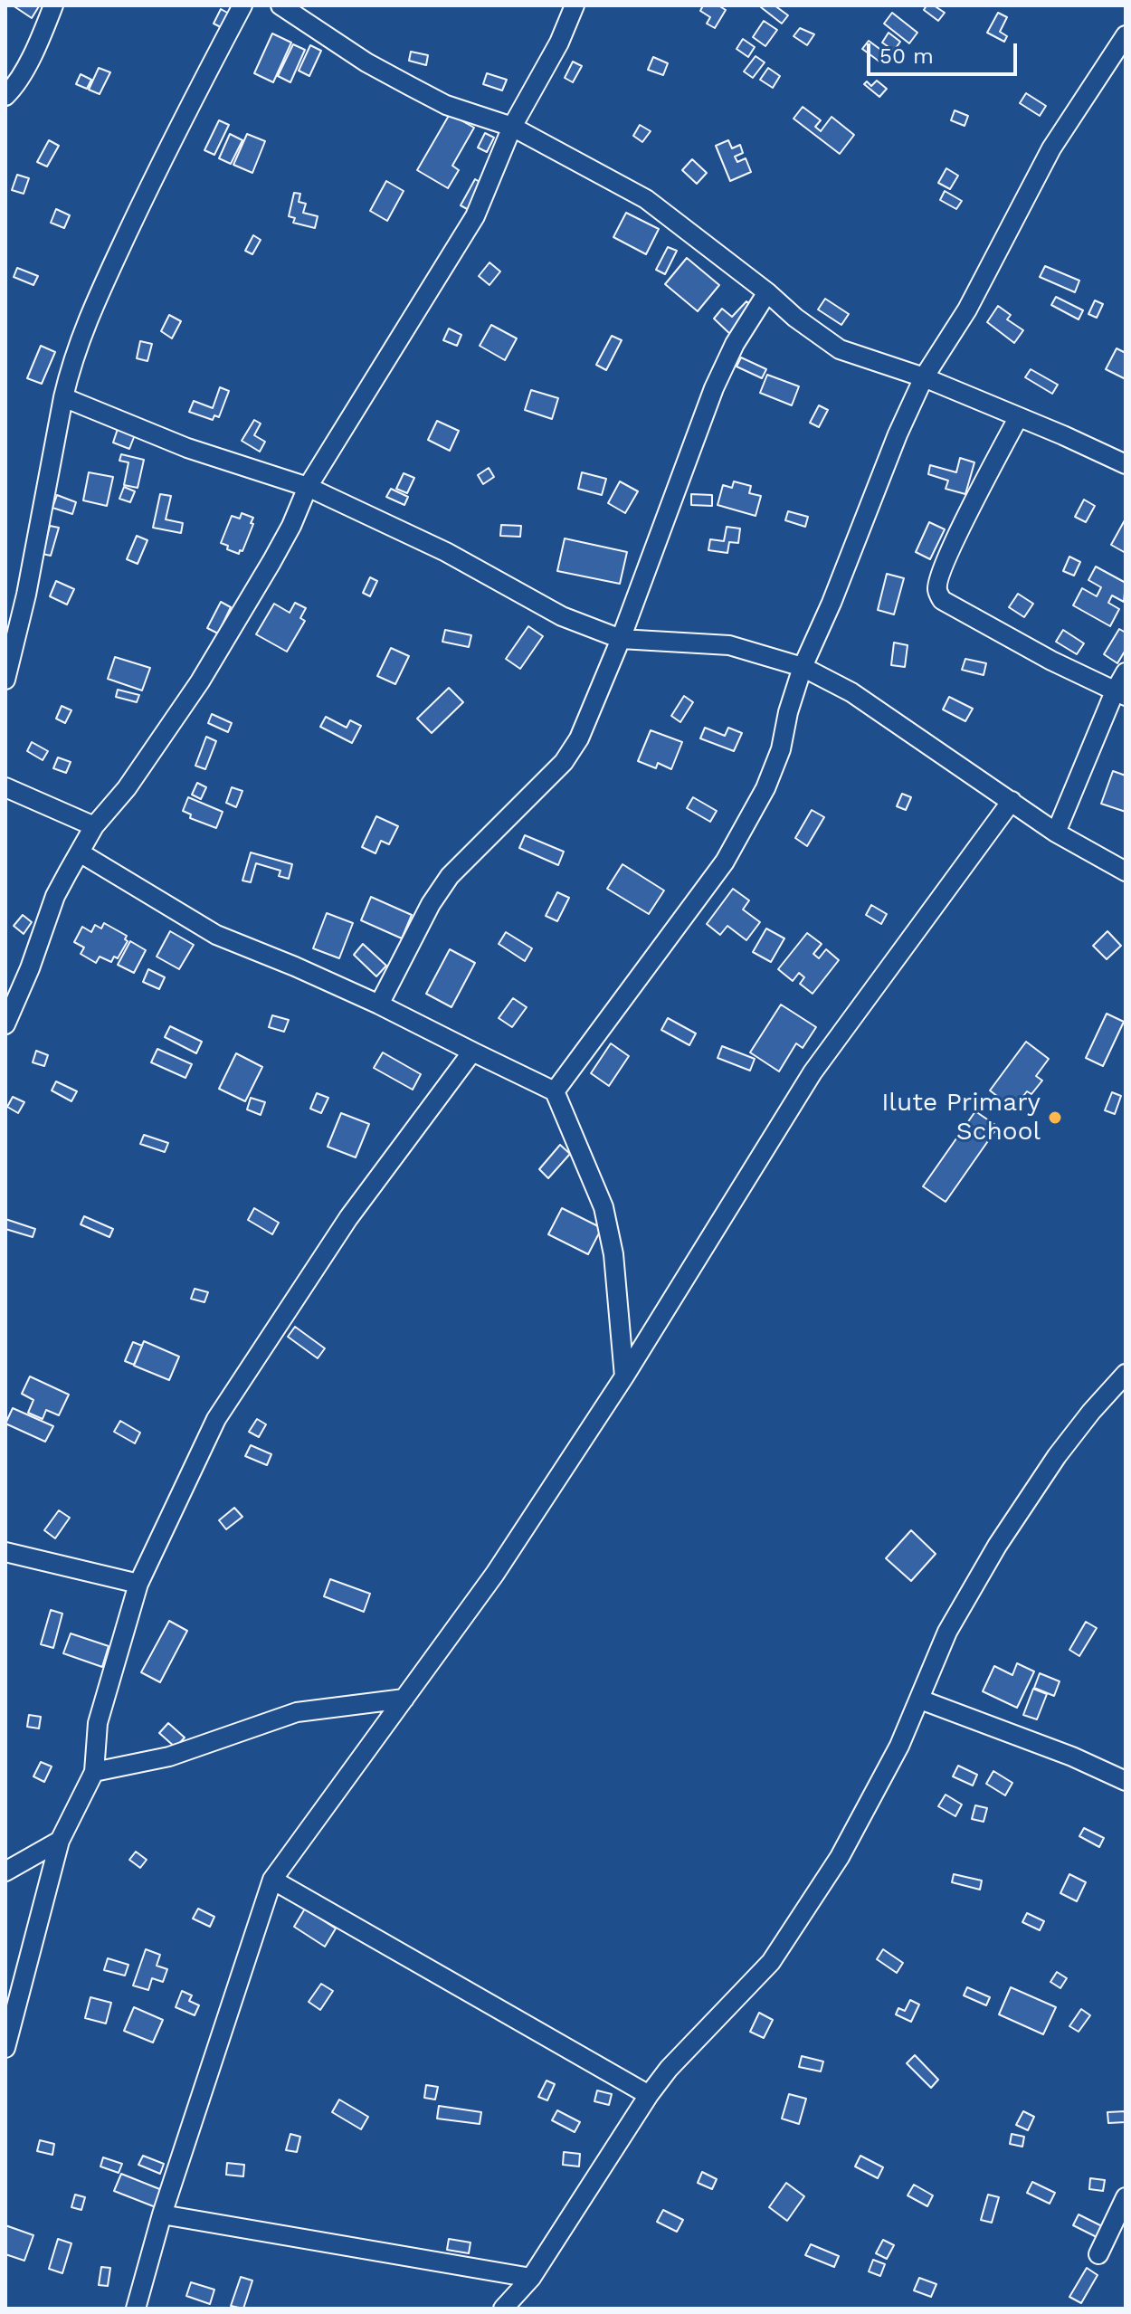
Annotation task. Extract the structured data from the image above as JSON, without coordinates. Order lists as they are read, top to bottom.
{
  "places": ["Ilute Primary School"],
  "scale_bar": "50 m"
}
